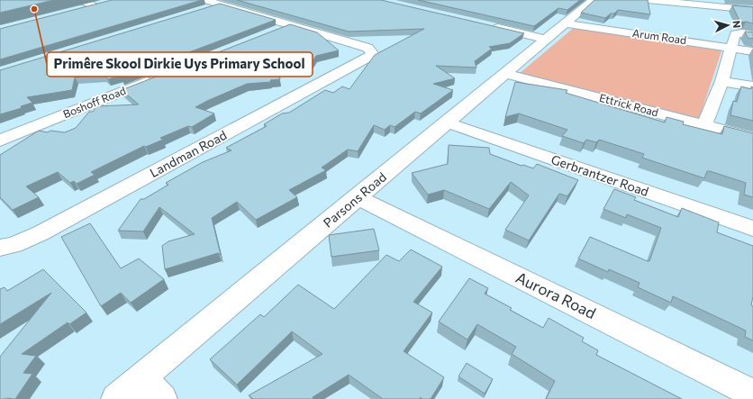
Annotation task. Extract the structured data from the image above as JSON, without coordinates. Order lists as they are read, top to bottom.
{
  "streets": {
    "street": [
      "Arum Road",
      "Boshoff Road",
      "Ettrick Road",
      "Landman Road",
      "Gerbrantzer Road",
      "Parsons Road",
      "Aurora Road"
    ]
  },
  "crossings": [
    ["Arum Road", "Parsons Road"],
    ["Ettrick Road", "Parsons Road"],
    ["Gerbrantzer Road", "Parsons Road"],
    ["Parsons Road", "Aurora Road"]
  ],
  "places": ["Primêre Skool Dirkie Uys Primary School"],
  "north": "right"
}
